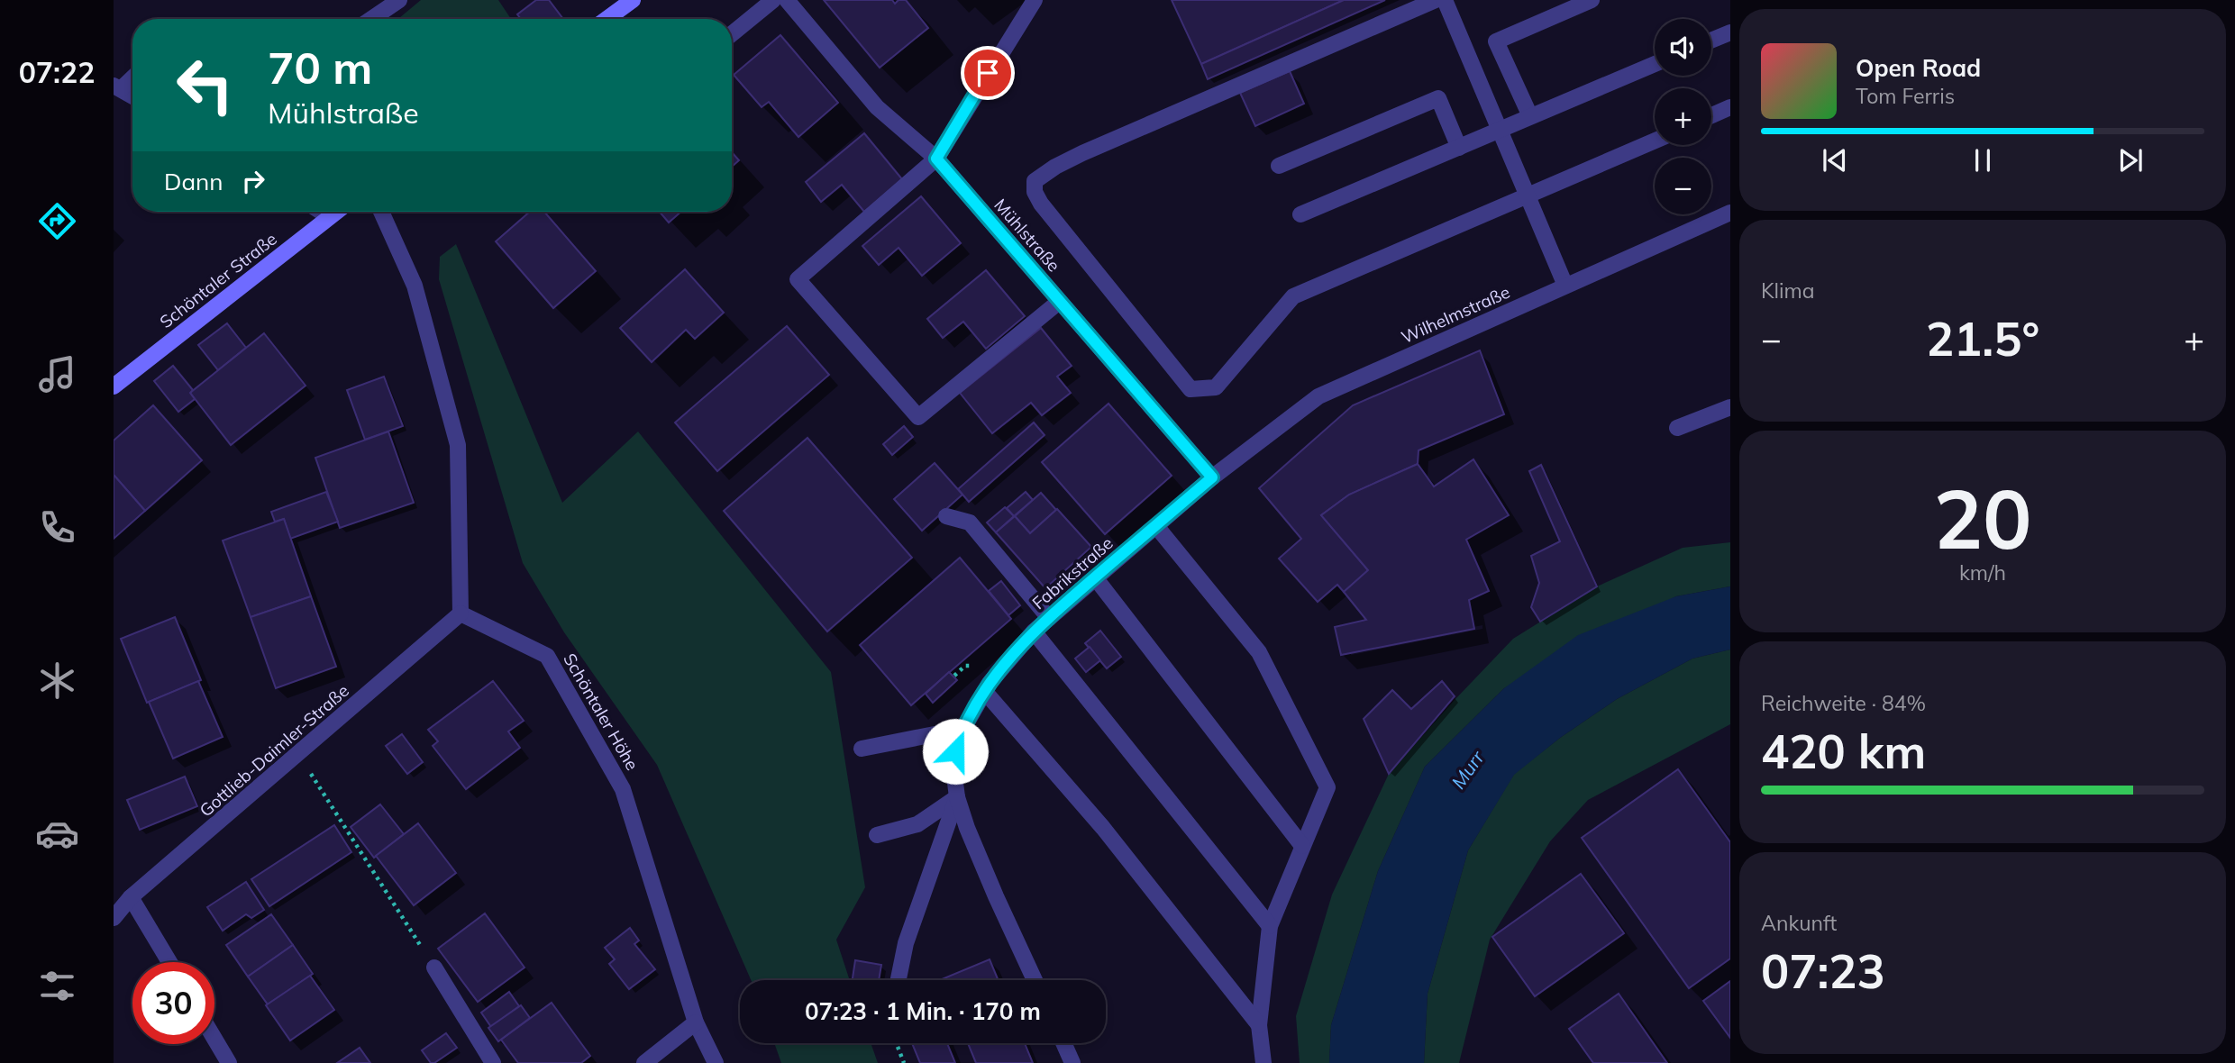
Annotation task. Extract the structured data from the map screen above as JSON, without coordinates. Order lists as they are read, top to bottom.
{
  "streets": {
    "street": [
      "Mühlstraße",
      "Schöntaler Straße",
      "Wilhelmstraße",
      "Fabrikstraße",
      "Schöntaler Höhe",
      "Gottlieb-Daimler-Straße"
    ]
  },
  "crossings": [
    ["Mühlstraße", "Wilhelmstraße"],
    ["Mühlstraße", "Fabrikstraße"],
    ["Wilhelmstraße", "Fabrikstraße"],
    ["Schöntaler Höhe", "Gottlieb-Daimler-Straße"]
  ],
  "water": ["Murr"],
  "page": {
    "tabs": "07:22",
    "map_buttons": ["+", "−"],
    "turn": ["70 m", "Mühlstraße"],
    "song": ["Open Road", "Tom Ferris"],
    "then": "Dann",
    "tile": [
      "Klima",
      ["20", "km/h"],
      ["Reichweite · 84%", "420 km"],
      ["Ankunft", "07:23"]
    ],
    "heat": ["−", "21.5°", "+"],
    "limit": "30",
    "trip": "07:23 · 1 Min. · 170 m"
  }
}
